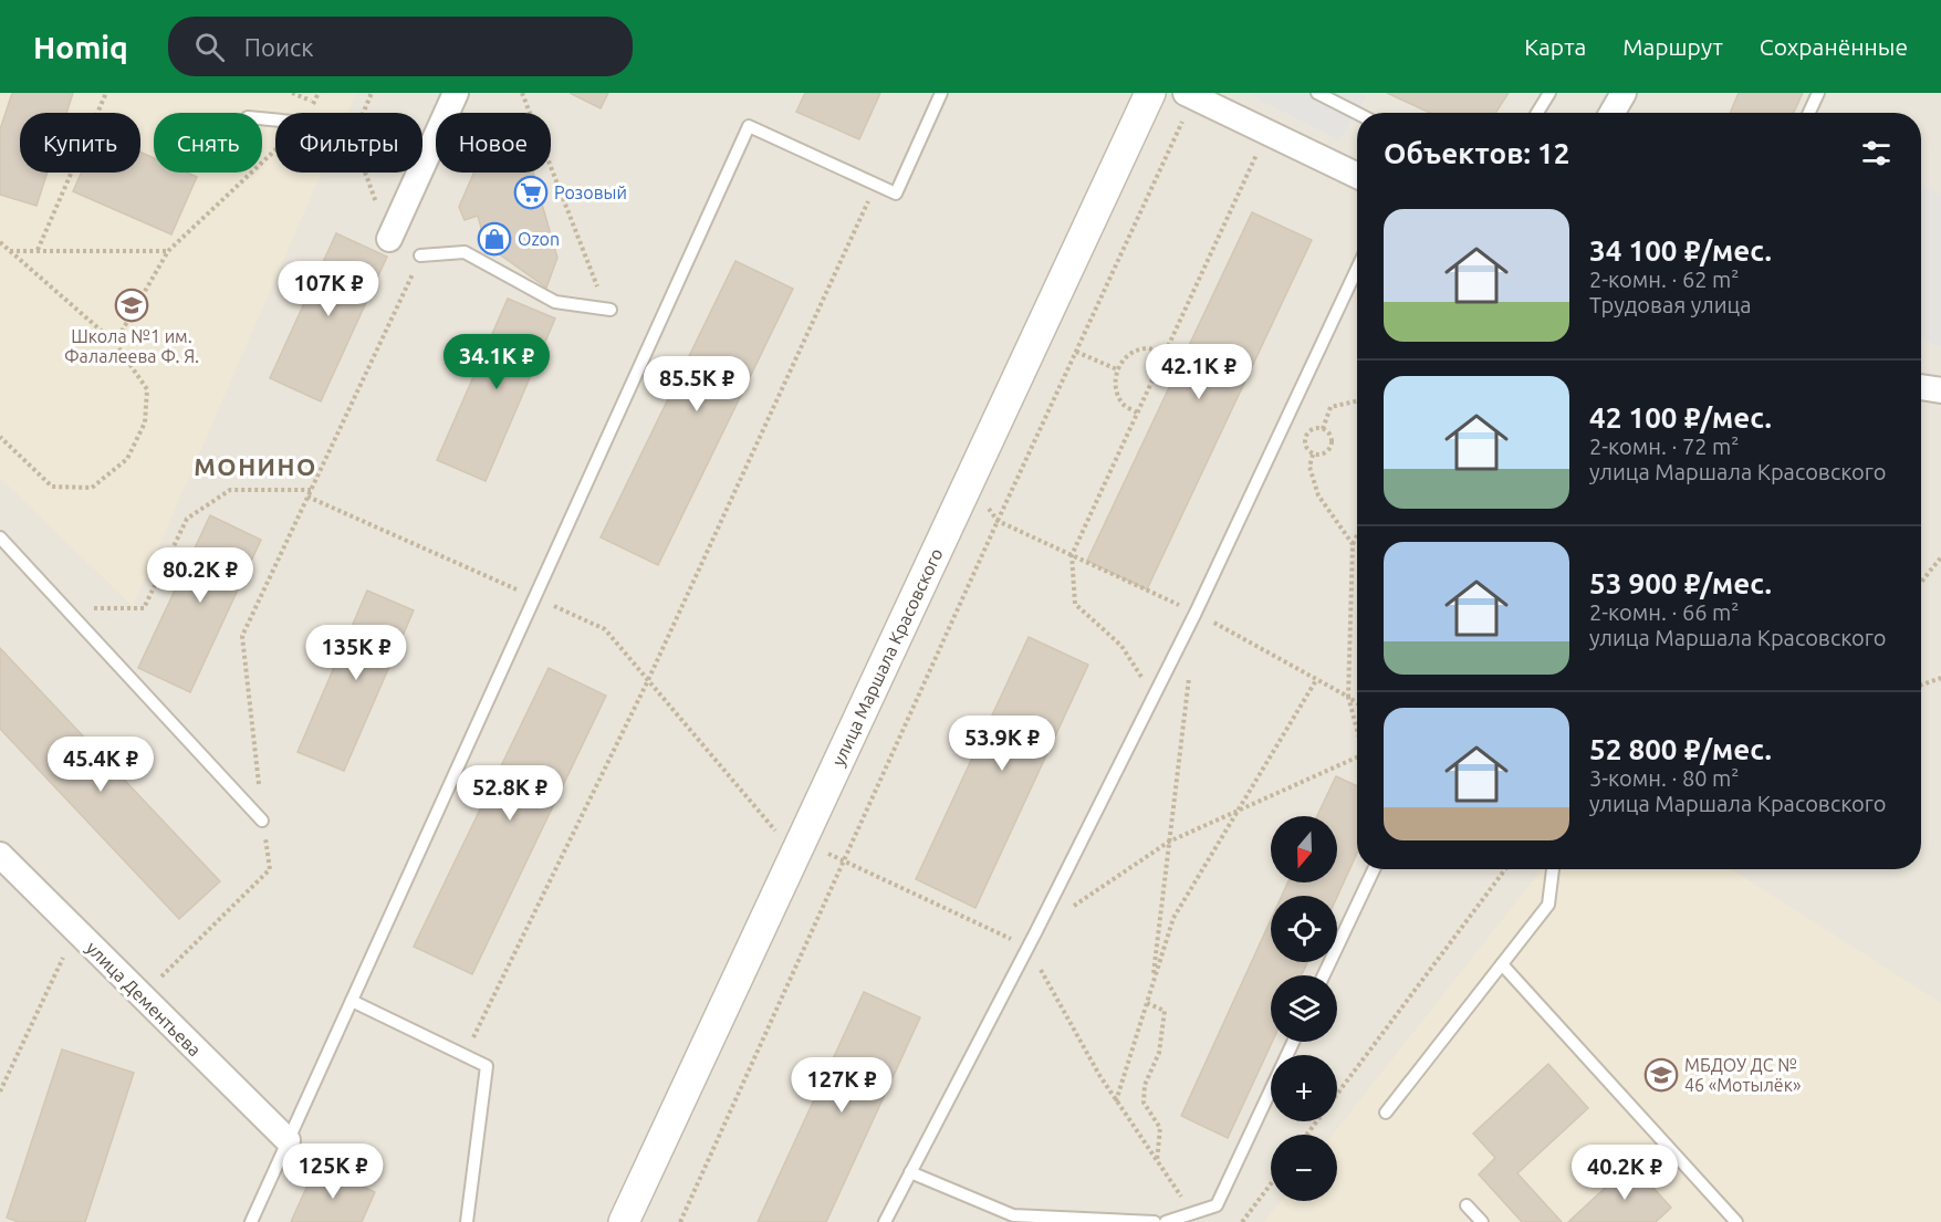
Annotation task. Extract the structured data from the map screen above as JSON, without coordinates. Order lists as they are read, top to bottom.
{
  "streets": {
    "street": ["улица Маршала Красовского", "улица Дементьева"]
  },
  "districts": ["МОНИНО"],
  "places": {
    "supermarket": ["Розовый"],
    "shop": ["Ozon"],
    "school or university": ["Школа №1 им. Фалалеева Ф. Я.", "МБДОУ ДC № 46 «Мотылёк»"]
  },
  "north": "bottom",
  "page": {
    "header": "Homiq",
    "search": "Поиск",
    "nav": ["Карта", "Маршрут", "Сохранённые"],
    "chip": [
      "Купить",
      "Снять",
      "Фильтры",
      "Новое"
    ],
    "heading": "Объектов: 12",
    "list": [
      {
        "name": "34 100 ₽/мес.",
        "note": "2-комн. · 62 m² · Трудовая улица"
      },
      {
        "name": "42 100 ₽/мес.",
        "note": "2-комн. · 72 m² · улица Маршала Красовского"
      },
      {
        "name": "53 900 ₽/мес.",
        "note": "2-комн. · 66 m² · улица Маршала Красовского"
      },
      {
        "name": "52 800 ₽/мес.",
        "note": "3-комн. · 80 m² · улица Маршала Красовского"
      }
    ],
    "price": [
      "107K ₽",
      "34.1K ₽",
      "42.1K ₽",
      "85.5K ₽",
      "80.2K ₽",
      "135K ₽",
      "53.9K ₽",
      "45.4K ₽",
      "52.8K ₽",
      "127K ₽",
      "125K ₽",
      "40.2K ₽"
    ],
    "map_buttons": ["+", "−"]
  }
}
